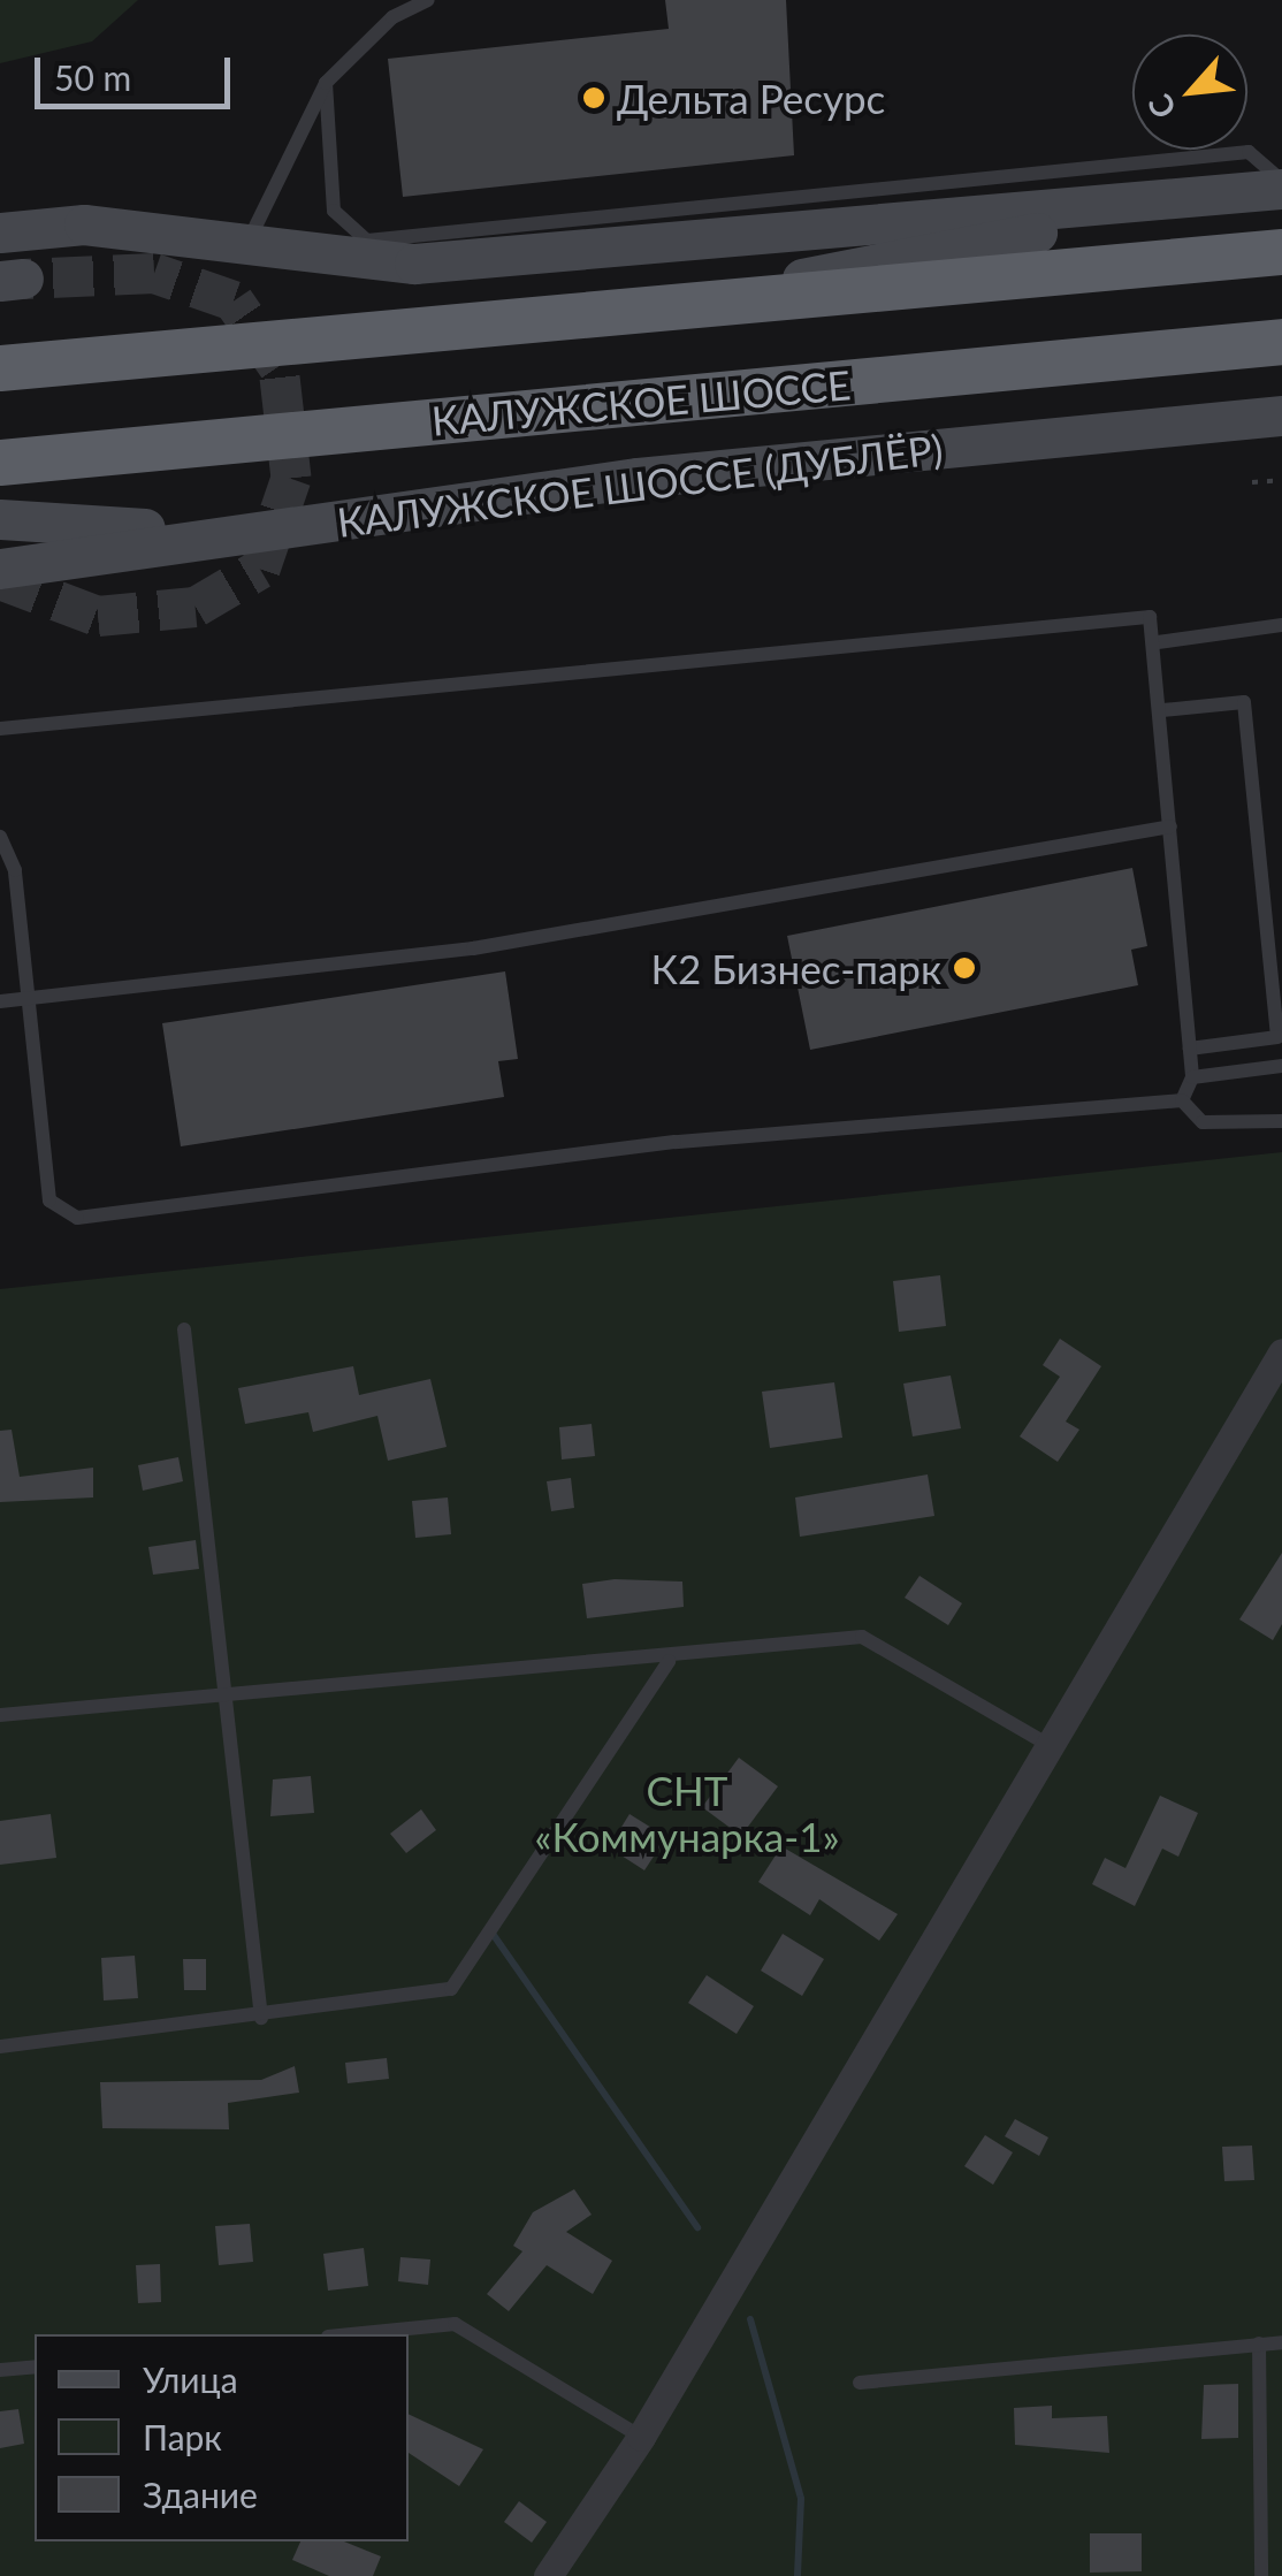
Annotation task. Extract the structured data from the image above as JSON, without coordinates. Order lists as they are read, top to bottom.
{
  "streets": {
    "highway": ["КАЛУЖСКОЕ ШОССЕ"],
    "main road": ["КАЛУЖСКОЕ ШОССЕ (ДУБЛЁР)"]
  },
  "parks": ["СНТ «Коммунарка-1»"],
  "places": ["Дельта Ресурс", "К2 Бизнес-парк"],
  "legend": ["Улица", "Парк", "Здание"],
  "scale_bar": "50 m",
  "north": "bottom left"
}
